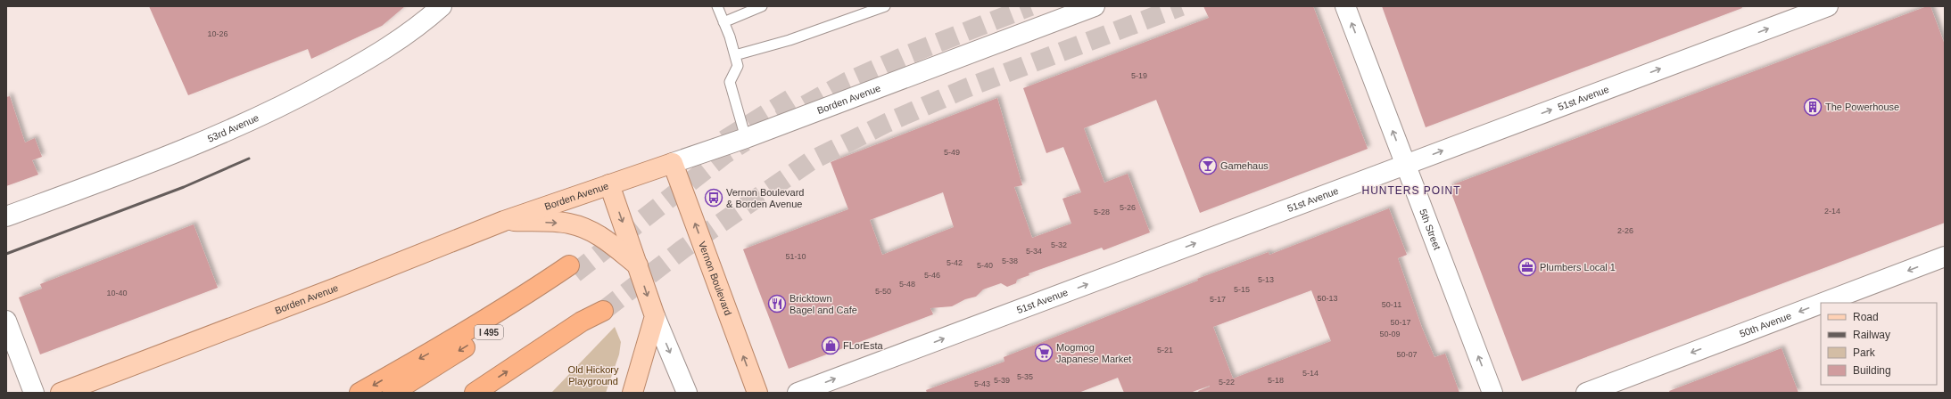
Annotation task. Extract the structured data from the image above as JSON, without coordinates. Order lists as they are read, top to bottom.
{
  "streets": {
    "highway": ["I 495"],
    "main road": ["Borden Avenue", "Vernon Boulevard"],
    "street": [
      "51st Avenue",
      "53rd Avenue",
      "5th Street",
      "50th Avenue"
    ]
  },
  "crossings": [
    ["51st Avenue", "5th Street"],
    ["Borden Avenue", "Vernon Boulevard"]
  ],
  "one_way": ["51st Avenue", "5th Street", "50th Avenue"],
  "districts": ["HUNTERS POINT"],
  "parks": ["Old Hickory Playground"],
  "places": {
    "building": ["The Powerhouse"],
    "bar": ["Gamehaus"],
    "bus stop": ["Vernon Boulevard & Borden Avenue"],
    "office": ["Plumbers Local 1"],
    "restaurant": ["Bricktown Bagel and Cafe"],
    "shop": ["FLorEsta"],
    "supermarket": ["Mogmog Japanese Market"]
  },
  "house_numbers": [
    "10-26",
    "5-19",
    "5-49",
    "5-26",
    "2-14",
    "5-28",
    "2-26",
    "5-32",
    "5-34",
    "51-10",
    "5-38",
    "5-42",
    "5-40",
    "5-46",
    "5-13",
    "5-48",
    "5-15",
    "5-50",
    "10-40",
    "50-13",
    "5-17",
    "50-11",
    "50-17",
    "50-09",
    "5-21",
    "50-07",
    "5-14",
    "5-35",
    "5-39",
    "5-18",
    "5-22",
    "5-43"
  ],
  "legend": [
    "Road",
    "Railway",
    "Park",
    "Building"
  ]
}
